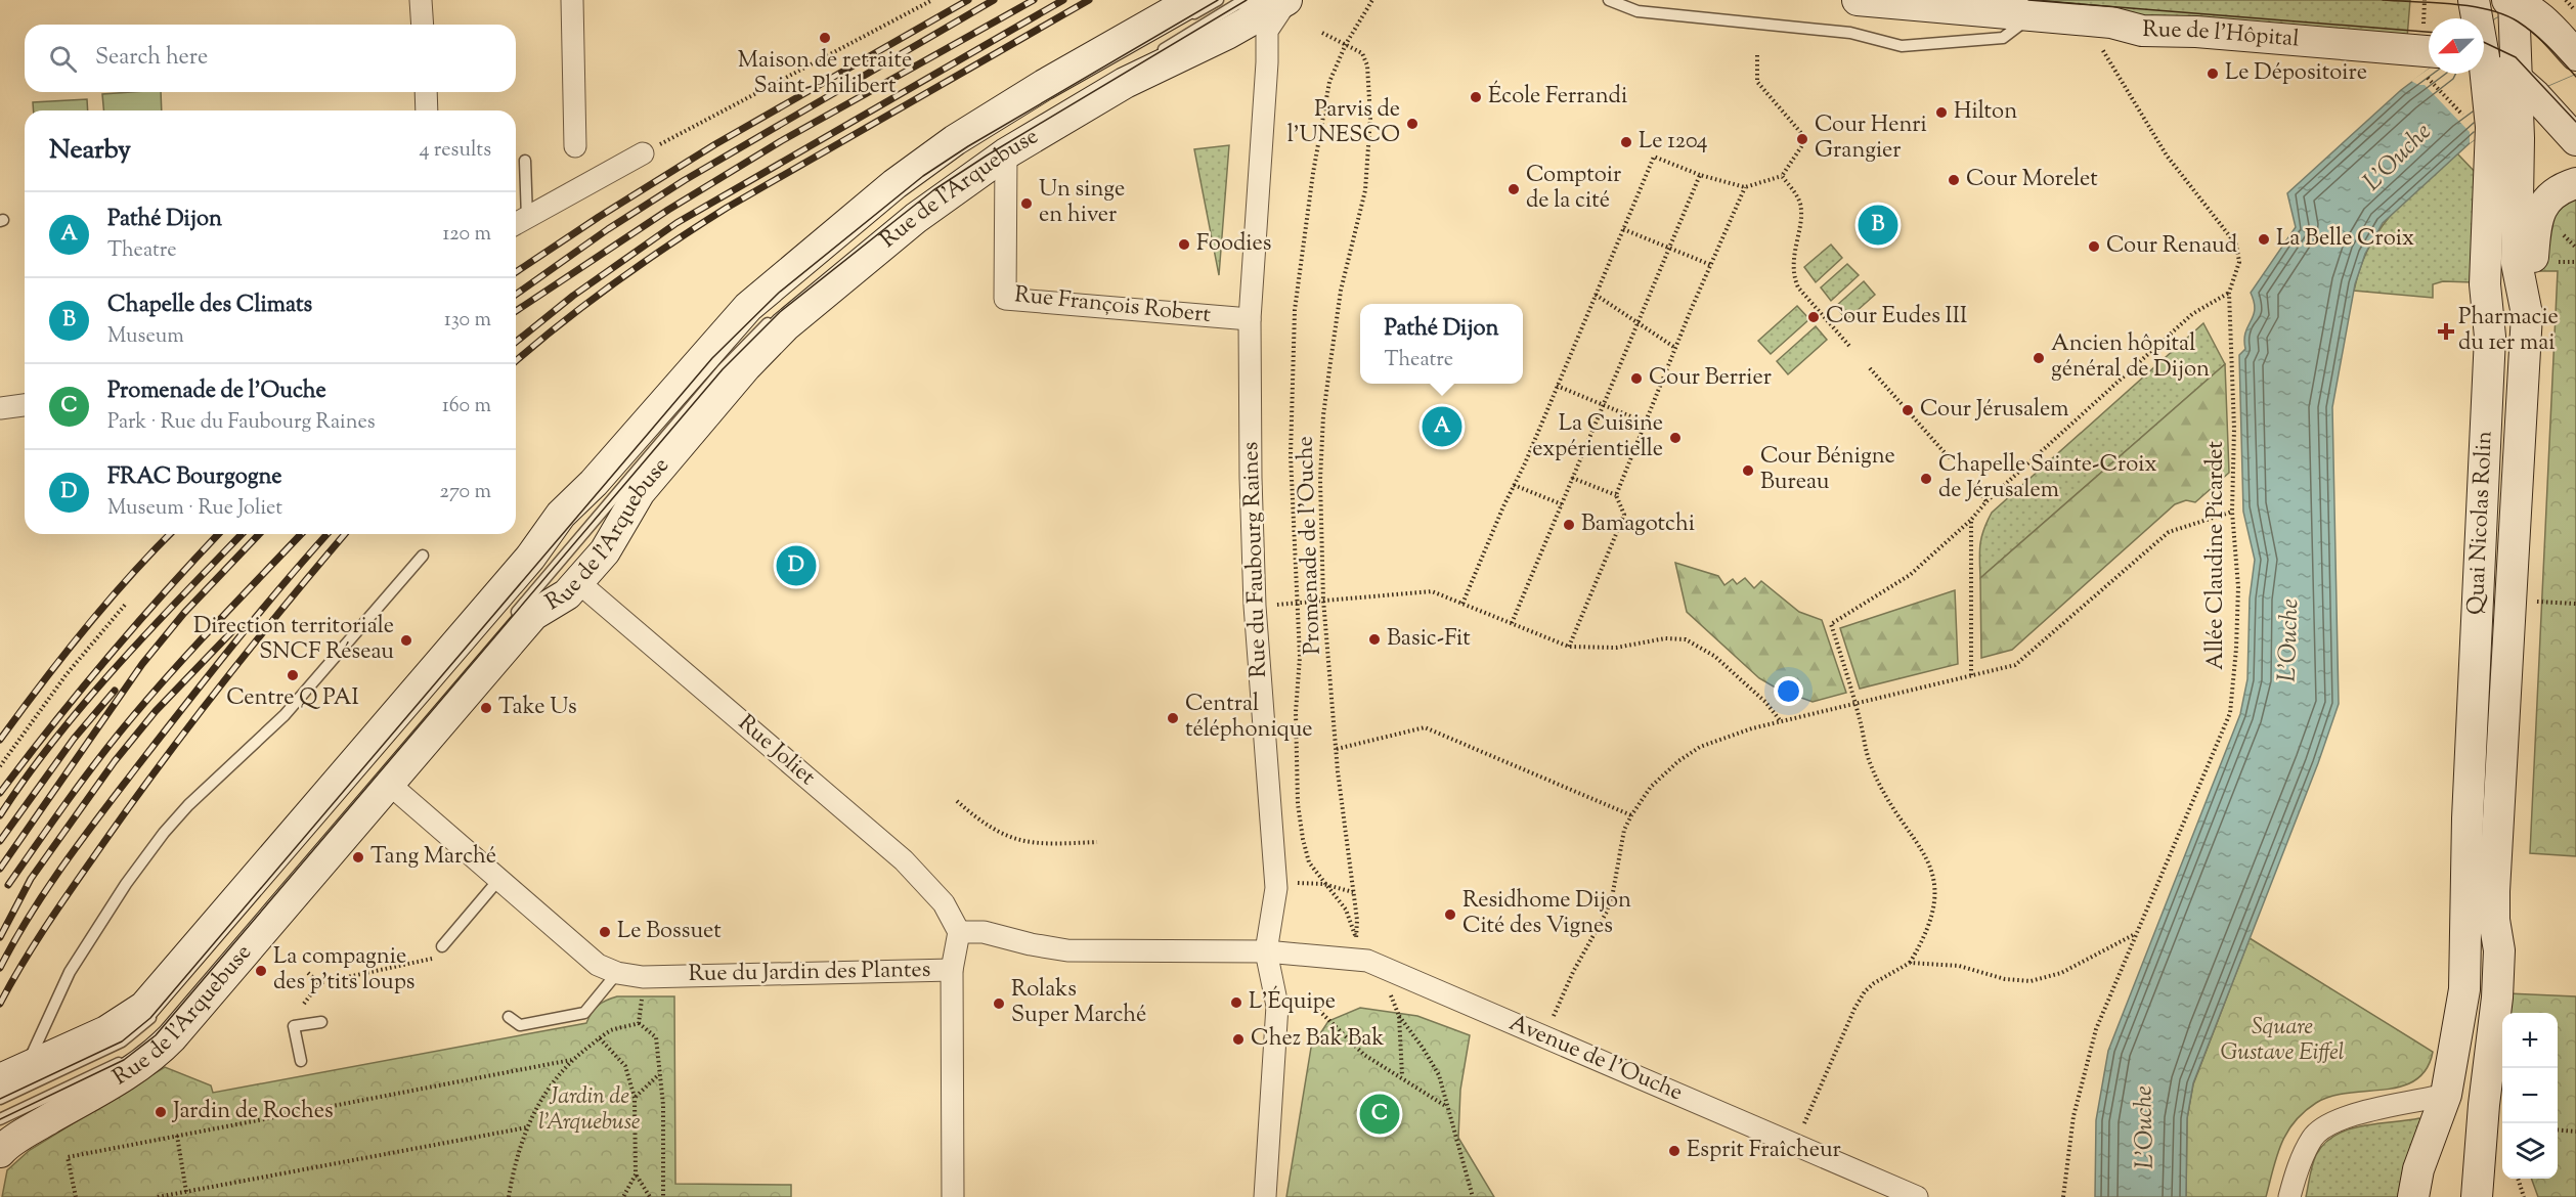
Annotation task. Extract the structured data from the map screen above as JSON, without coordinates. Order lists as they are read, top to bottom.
{
  "streets": {
    "main road": ["Rue de l'Hôpital", "Rue de l'Arquebuse", "Quai Nicolas Rolin"],
    "street": [
      "Rue François Robert",
      "Rue du Faubourg Raines",
      "Rue Joliet",
      "Rue du Jardin des Plantes",
      "Avenue de l'Ouche"
    ],
    "path": ["Promenade de l'Ouche", "Allée Claudine Picardet"]
  },
  "crossings": [
    ["Rue de l'Arquebuse", "Rue François Robert"],
    ["Rue de l'Arquebuse", "Rue du Faubourg Raines"],
    ["Rue de l'Arquebuse", "Rue Joliet"],
    ["Rue de l'Arquebuse", "Rue du Jardin des Plantes"],
    ["Rue François Robert", "Rue du Faubourg Raines"],
    ["Rue du Faubourg Raines", "Avenue de l'Ouche"],
    ["Rue Joliet", "Rue du Jardin des Plantes"]
  ],
  "water": ["L'Ouche"],
  "parks": ["Square Gustave Eiffel", "Jardin de l'Arquebuse"],
  "places": {
    "other": [
      "Maison de retraite Saint-Philibert",
      "Le Dépositoire",
      "École Ferrandi",
      "Hilton",
      "Parvis de l'UNESCO",
      "Cour Henri Grangier",
      "Le 1204",
      "Cour Morelet",
      "Comptoir de la cité",
      "Un singe en hiver",
      "La Belle Croix",
      "Foodies",
      "Cour Renaud",
      "Cour Eudes III",
      "Ancien hôpital général de Dijon",
      "Cour Berrier",
      "Cour Jérusalem",
      "La Cuisine expérientielle",
      "Cour Bénigne Bureau",
      "Chapelle Sainte-Croix de Jérusalem",
      "Bamagotchi",
      "Basic-Fit",
      "Direction territoriale SNCF Réseau",
      "Centre Q PAI",
      "Take Us",
      "Central téléphonique",
      "Tang Marché",
      "Residhome Dijon Cité des Vignes",
      "Le Bossuet",
      "La compagnie des p'tits loups",
      "L'Équipe",
      "Rolaks Super Marché",
      "Chez Bak Bak",
      "Jardin de Roches",
      "Esprit Fraîcheur"
    ],
    "health": ["Pharmacie du 1er mai"]
  },
  "north": "bottom left",
  "page": {
    "search": "Search here",
    "heading": ["Nearby", "4 results"],
    "list": [
      {
        "mark": "A",
        "name": "Pathé Dijon",
        "note": "Theatre",
        "value": "120 m"
      },
      {
        "mark": "B",
        "name": "Chapelle des Climats",
        "note": "Museum",
        "value": "130 m"
      },
      {
        "mark": "C",
        "name": "Promenade de l'Ouche",
        "note": "Park · Rue du Faubourg Raines",
        "value": "160 m"
      },
      {
        "mark": "D",
        "name": "FRAC Bourgogne",
        "note": "Museum · Rue Joliet",
        "value": "270 m"
      }
    ],
    "pins": [
      "B",
      "A",
      "D",
      "C"
    ],
    "popup": ["Pathé Dijon", "Theatre"],
    "map_buttons": ["+", "−"]
  }
}
